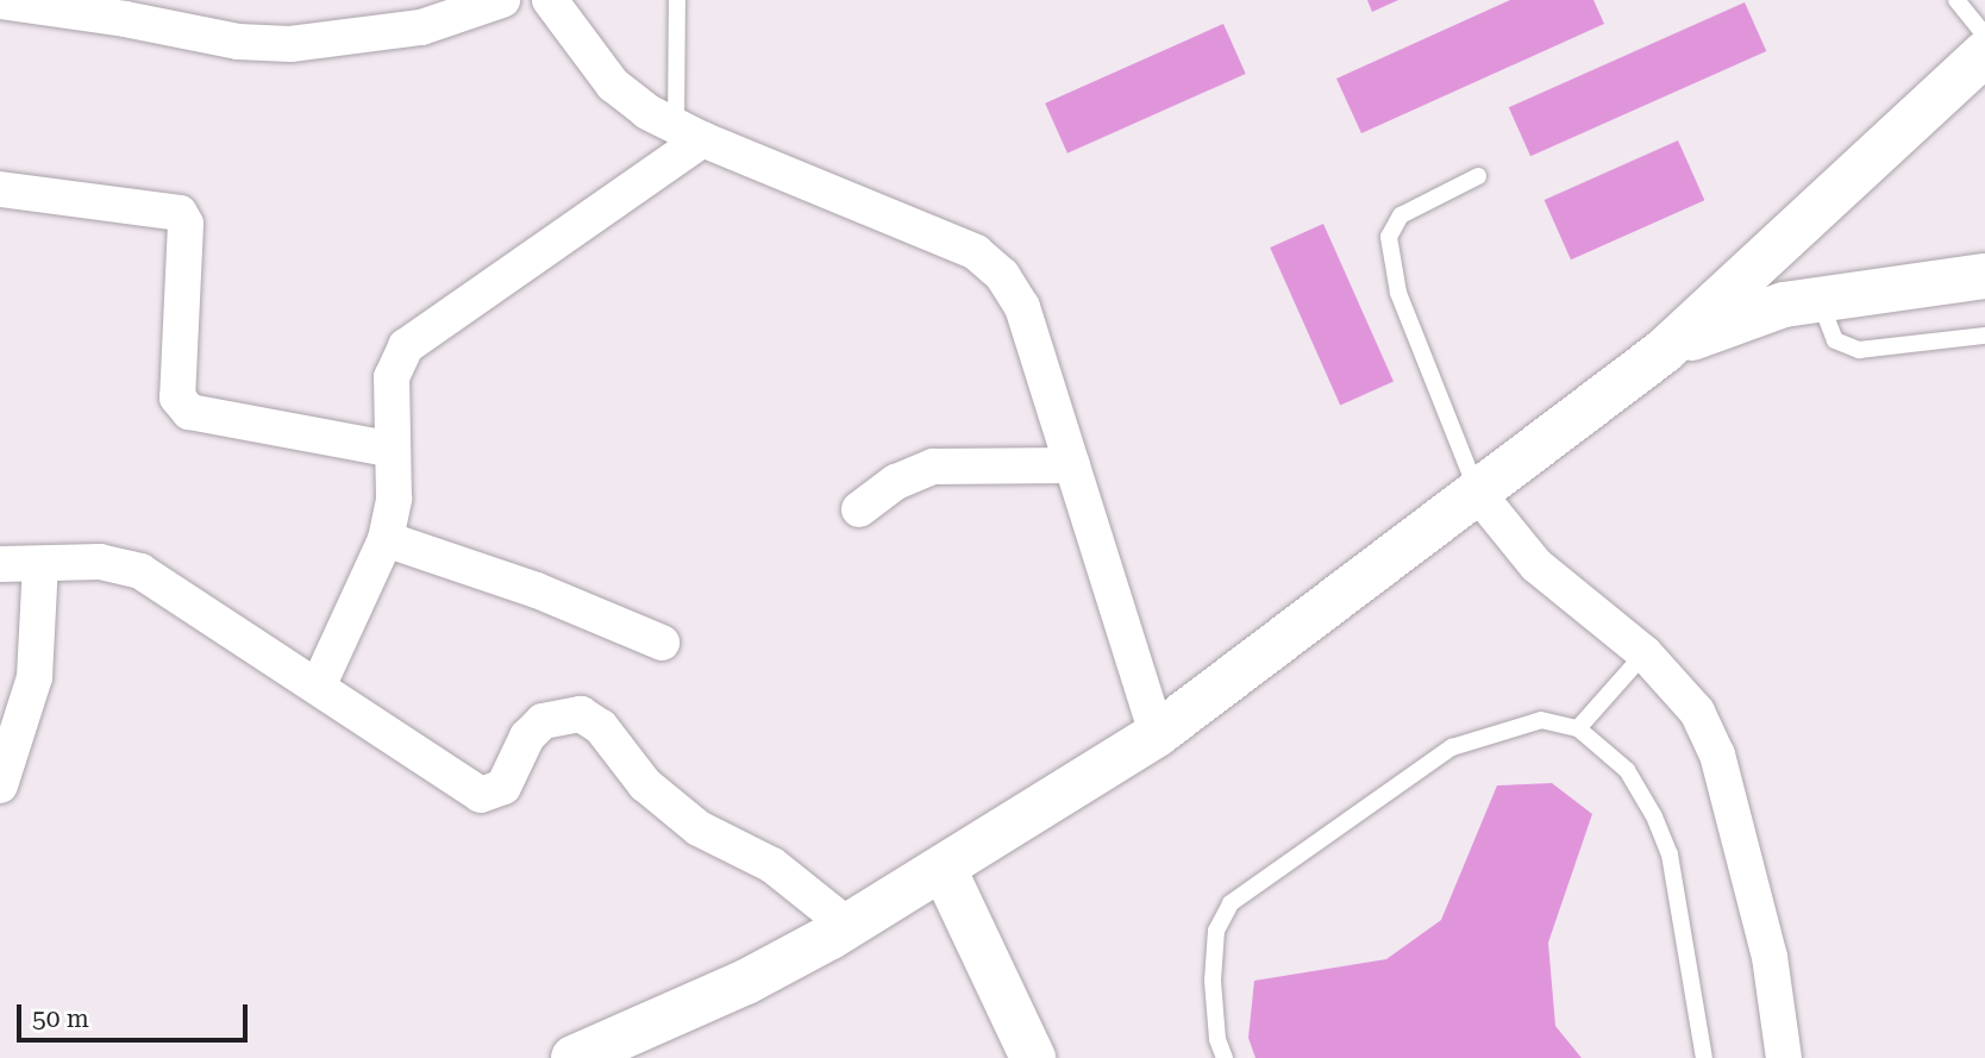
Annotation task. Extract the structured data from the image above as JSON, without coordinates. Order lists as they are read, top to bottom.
{
  "scale_bar": "50 m"
}
